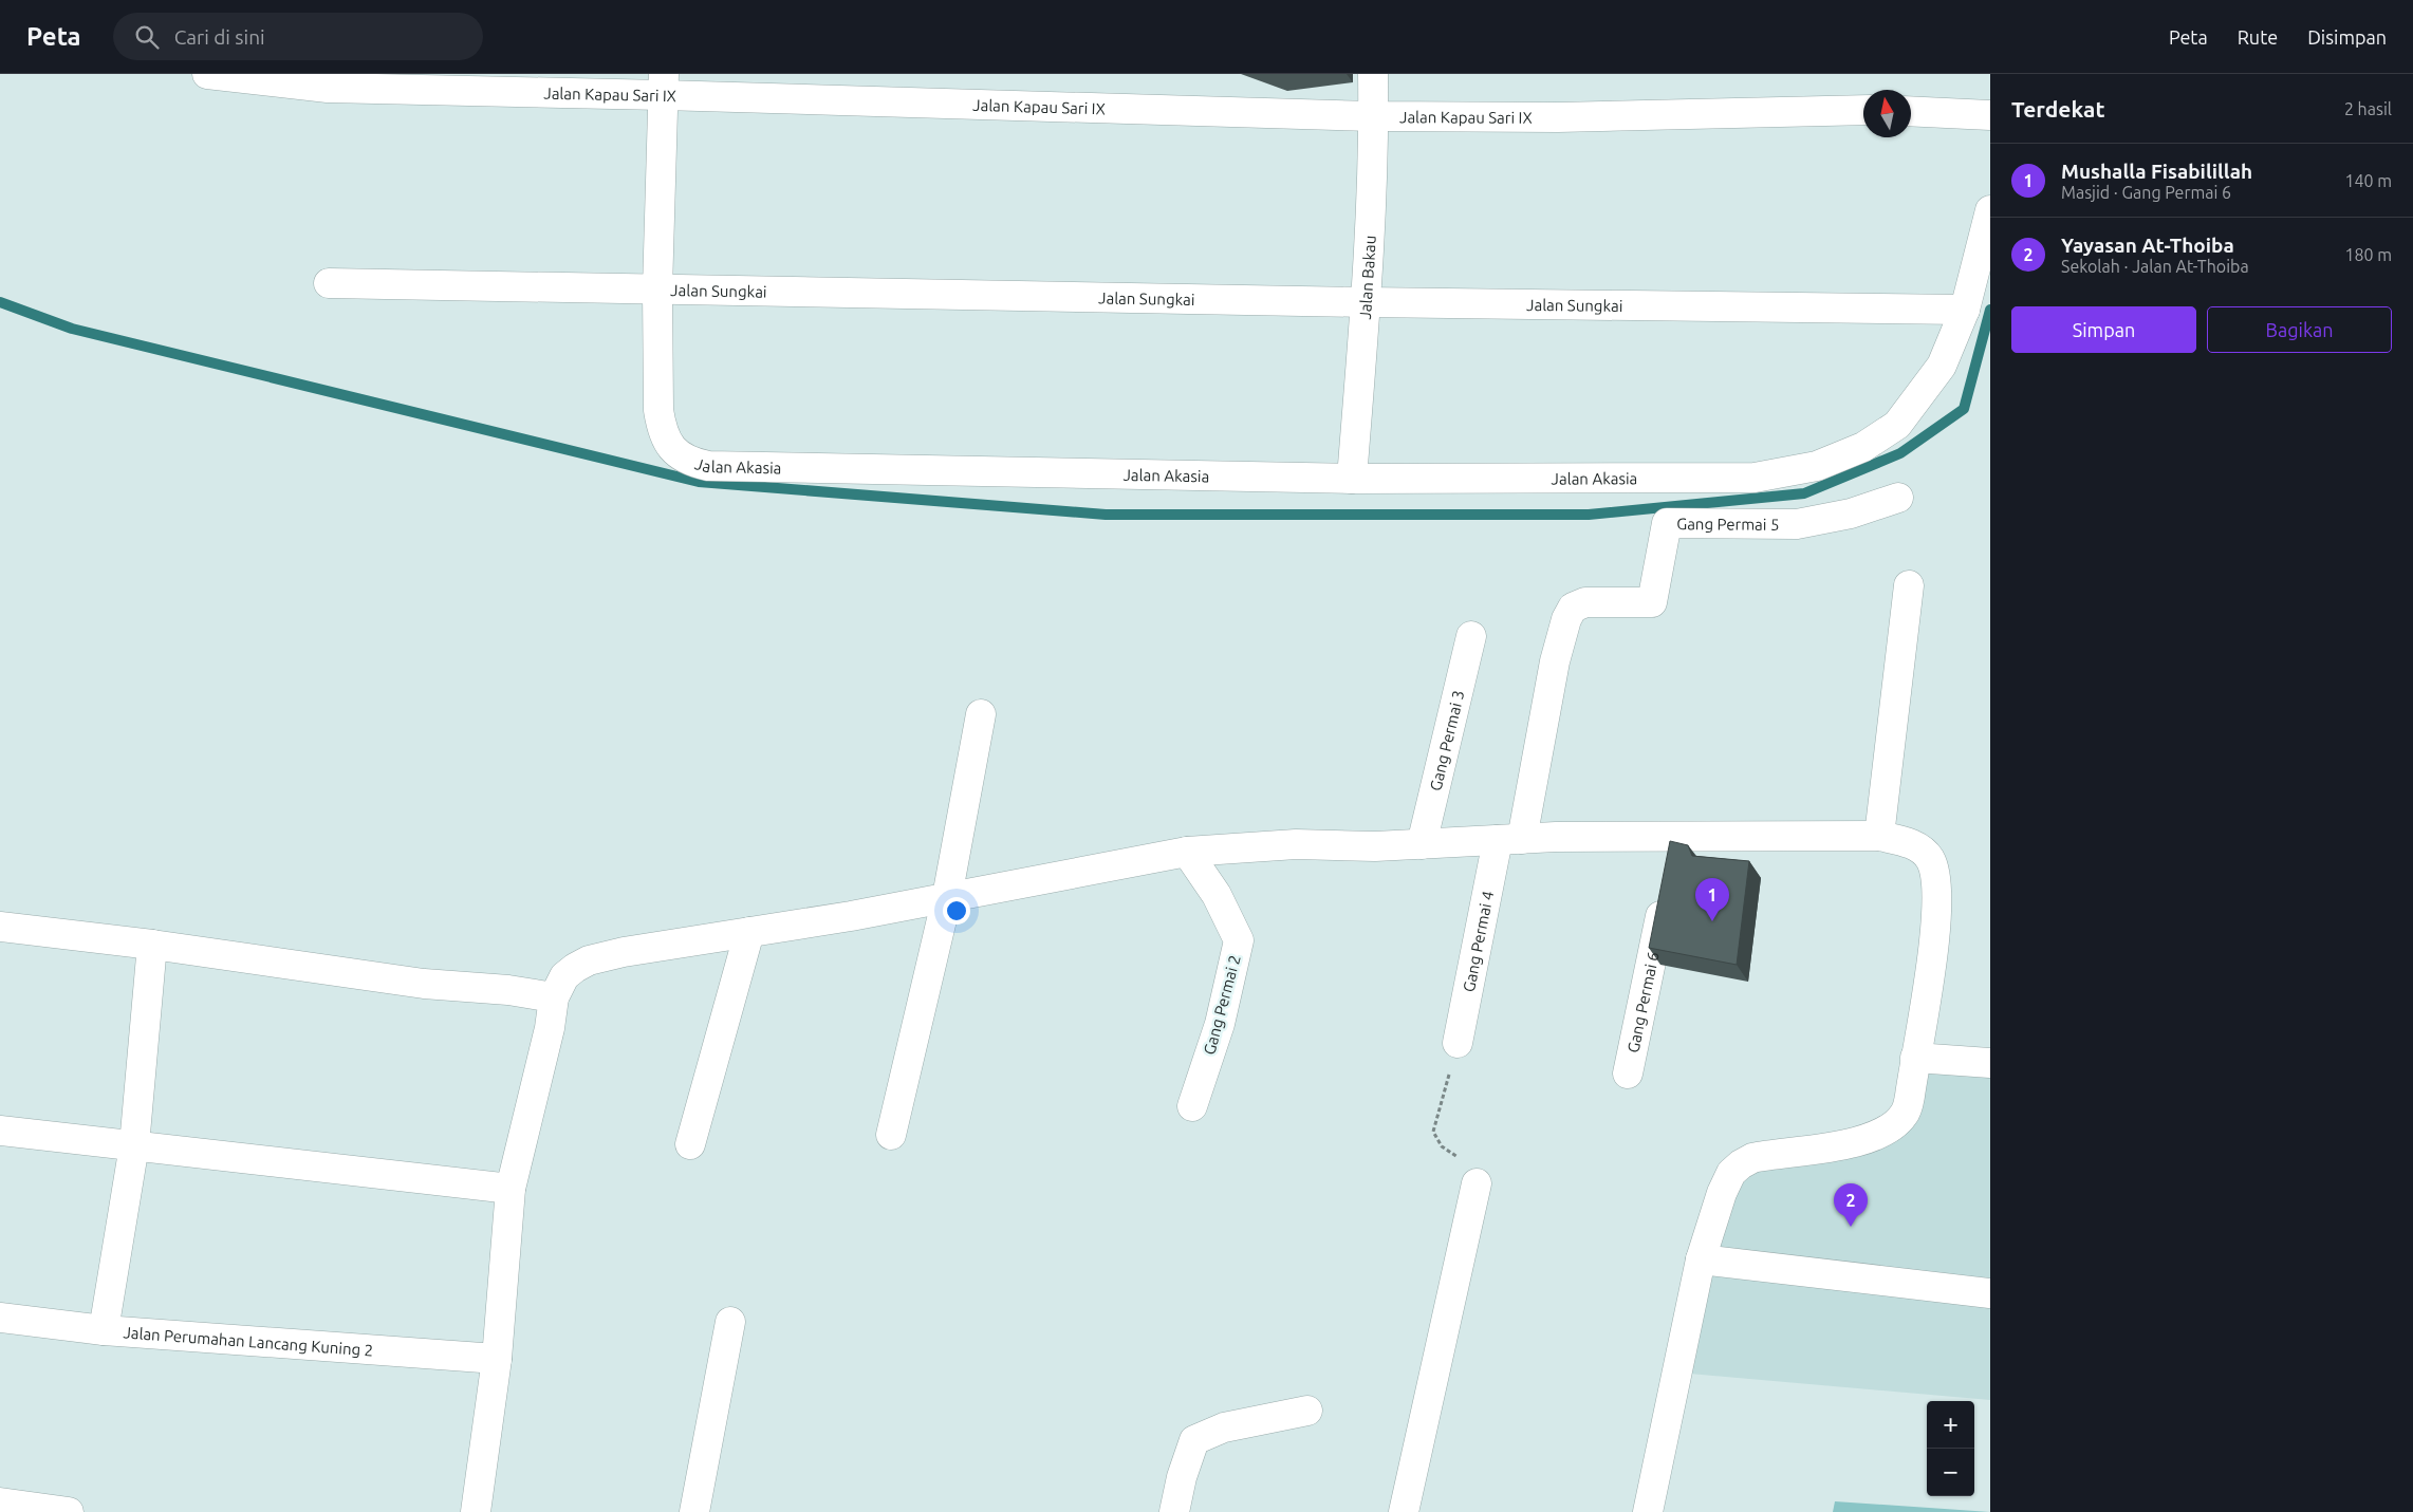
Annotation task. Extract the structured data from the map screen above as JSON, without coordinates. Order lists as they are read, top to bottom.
{
  "streets": {
    "street": [
      "Jalan Kapau Sari IX",
      "Jalan Bakau",
      "Jalan Sungkai",
      "Jalan Akasia",
      "Gang Permai 5",
      "Gang Permai 3",
      "Gang Permai 4",
      "Gang Permai 6",
      "Gang Permai 2",
      "Jalan Perumahan Lancang Kuning 2"
    ]
  },
  "crossings": [
    ["Jalan Kapau Sari IX", "Jalan Bakau"],
    ["Jalan Kapau Sari IX", "Jalan Akasia"],
    ["Jalan Bakau", "Jalan Sungkai"],
    ["Jalan Bakau", "Jalan Akasia"],
    ["Jalan Sungkai", "Jalan Akasia"],
    ["Gang Permai 5", "Gang Permai 4"]
  ],
  "north": "top",
  "page": {
    "header": "Peta",
    "search": "Cari di sini",
    "nav": ["Peta", "Rute", "Disimpan"],
    "heading": ["Terdekat", "2 hasil"],
    "list": [
      {
        "mark": "1",
        "name": "Mushalla Fisabilillah",
        "note": "Masjid · Gang Permai 6",
        "value": "140 m"
      },
      {
        "mark": "2",
        "name": "Yayasan At-Thoiba",
        "note": "Sekolah · Jalan At-Thoiba",
        "value": "180 m"
      }
    ],
    "buttons": ["Simpan", "Bagikan"],
    "pins": ["1", "2"],
    "map_buttons": ["+", "−"]
  }
}
